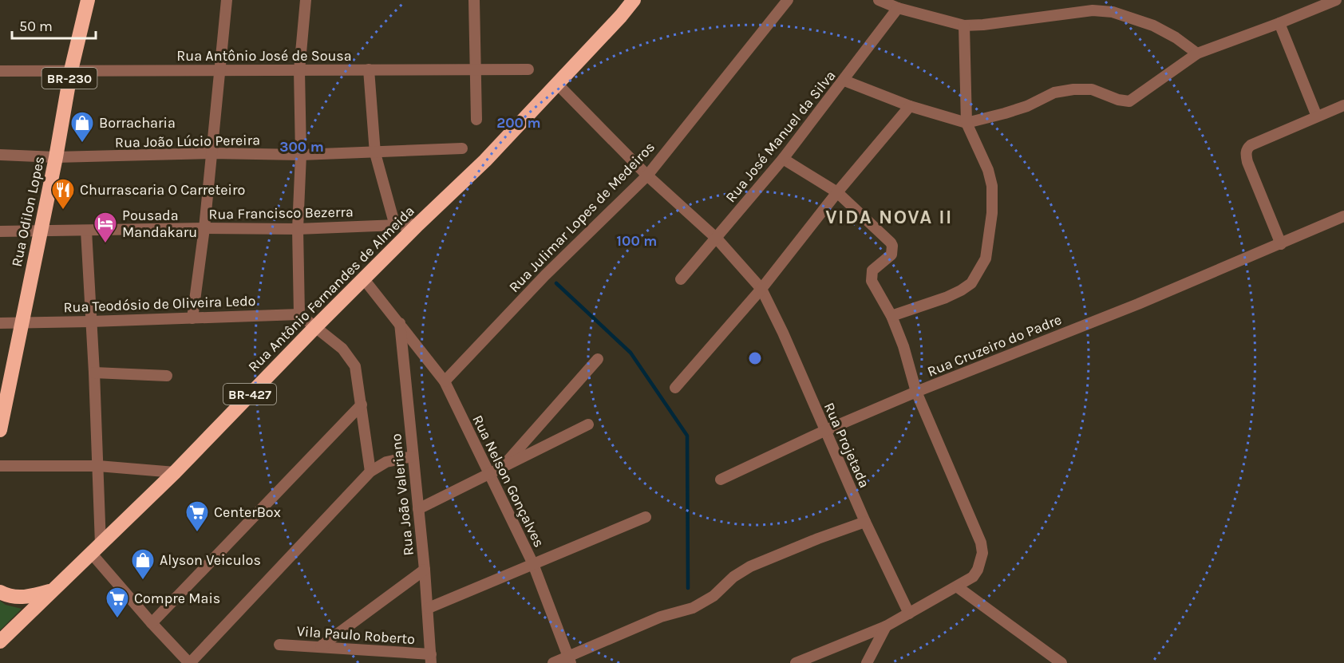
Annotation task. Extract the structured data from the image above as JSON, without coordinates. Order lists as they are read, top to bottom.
{
  "streets": {
    "highway": [
      "BR-230",
      "Rua Odilon Lopes",
      "Rua Antônio Fernandes de Almeida",
      "BR-427"
    ],
    "street": [
      "Rua Antônio José de Sousa",
      "Rua José Manuel da Silva",
      "Rua João Lúcio Pereira",
      "Rua Francisco Bezerra",
      "Rua Julimar Lopes de Medeiros",
      "Rua Teodósio de Oliveira Ledo",
      "Rua Cruzeiro do Padre",
      "Rua Projetada",
      "Rua Nelson Gonçalves",
      "Rua João Valeriano",
      "Vila Paulo Roberto"
    ]
  },
  "crossings": [
    ["Rua Antônio José de Sousa", "Rua Odilon Lopes"],
    ["Rua José Manuel da Silva", "Rua Projetada"],
    ["Rua João Lúcio Pereira", "Rua Odilon Lopes"],
    ["Rua Odilon Lopes", "Rua Francisco Bezerra"],
    ["Rua Odilon Lopes", "Rua Teodósio de Oliveira Ledo"],
    ["Rua Francisco Bezerra", "Rua Antônio Fernandes de Almeida"],
    ["Rua Julimar Lopes de Medeiros", "Rua Projetada"],
    ["Rua Julimar Lopes de Medeiros", "Rua Nelson Gonçalves"],
    ["Rua Antônio Fernandes de Almeida", "Rua Projetada"],
    ["Rua Antônio Fernandes de Almeida", "Rua Nelson Gonçalves"],
    ["Rua Antônio Fernandes de Almeida", "Rua João Valeriano"],
    ["Rua Cruzeiro do Padre", "Rua Projetada"],
    ["Rua Nelson Gonçalves", "Rua João Valeriano"],
    ["Rua João Valeriano", "Vila Paulo Roberto"]
  ],
  "districts": ["VIDA NOVA II"],
  "places": {
    "shop": ["Borracharia", "Alyson Veiculos"],
    "restaurant": ["Churrascaria O Carreteiro"],
    "hotel": ["Pousada Mandakaru"],
    "supermarket": ["CenterBox", "Compre Mais"]
  },
  "scale_bar": "50 m",
  "rings": ["200 m", "300 m", "100 m"]
}
